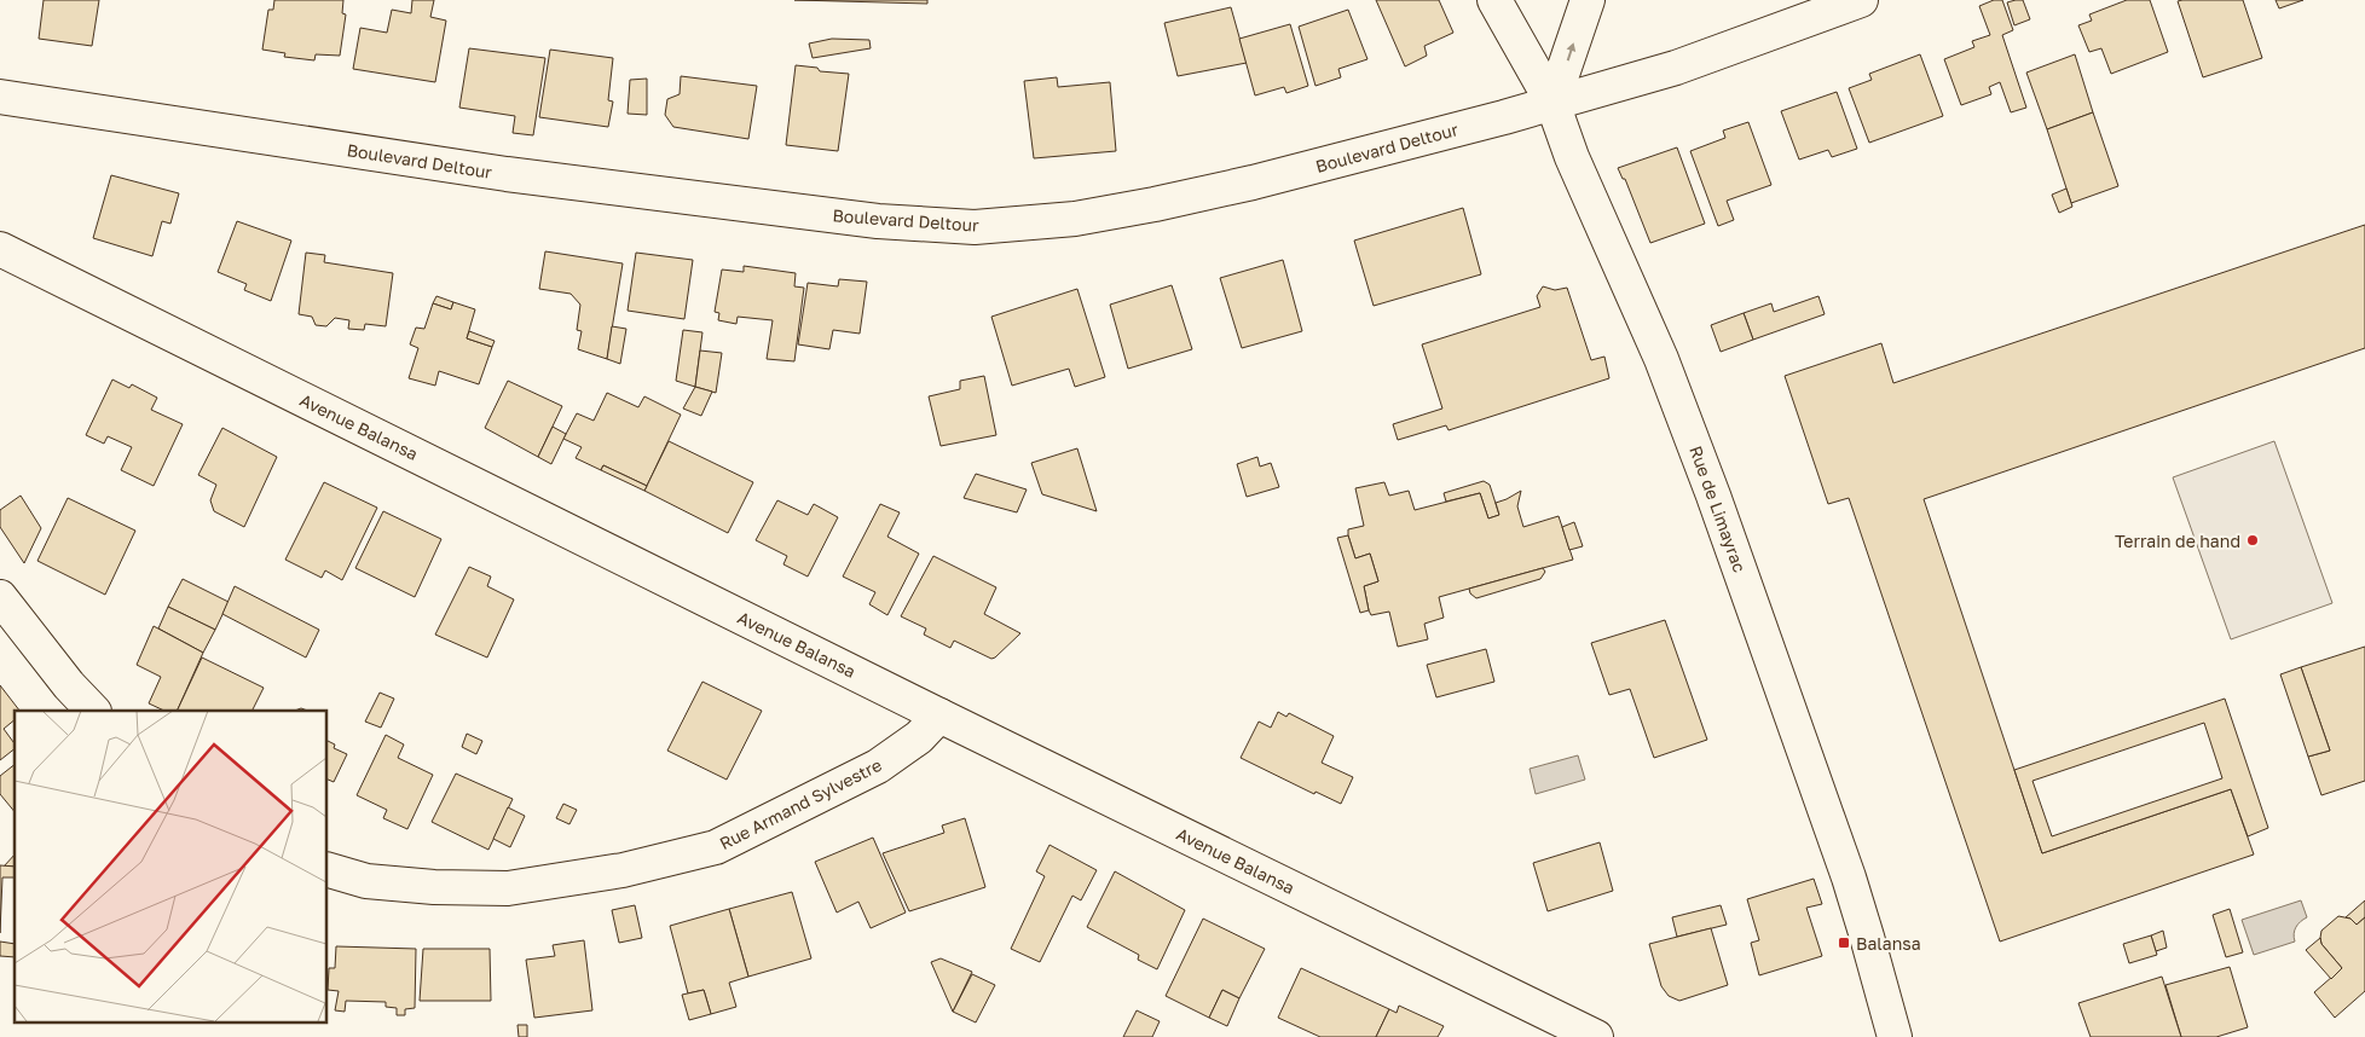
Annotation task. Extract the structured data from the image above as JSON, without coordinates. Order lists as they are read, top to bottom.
{
  "streets": {
    "street": [
      "Boulevard Deltour",
      "Avenue Balansa",
      "Rue de Limayrac",
      "Rue Armand Sylvestre"
    ]
  },
  "crossings": [
    ["Boulevard Deltour", "Rue de Limayrac"],
    ["Avenue Balansa", "Rue Armand Sylvestre"]
  ],
  "places": {
    "other": ["Terrain de hand"],
    "transit": ["Balansa"]
  }
}
